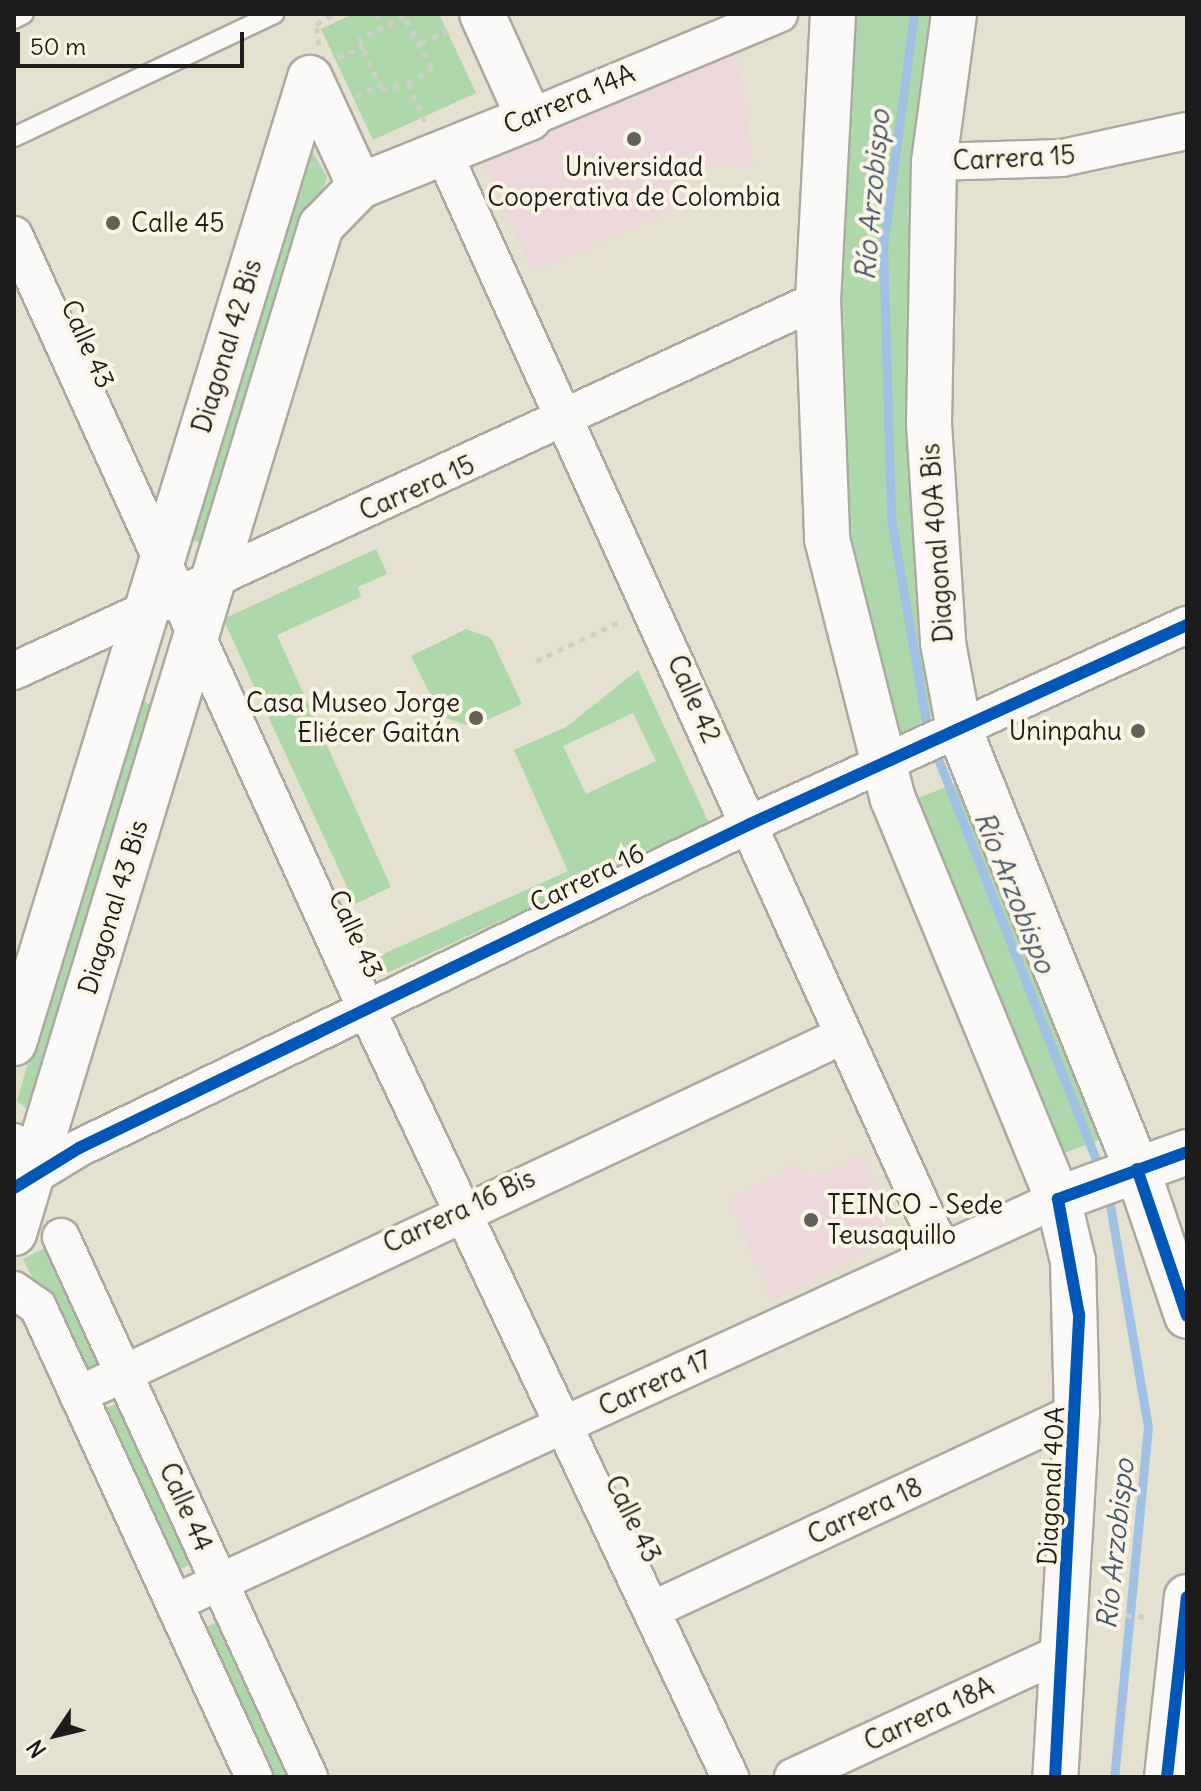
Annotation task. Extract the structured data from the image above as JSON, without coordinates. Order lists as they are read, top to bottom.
{
  "streets": {
    "street": [
      "Carrera 14A",
      "Carrera 15",
      "Calle 43",
      "Diagonal 42 Bis",
      "Diagonal 40A Bis",
      "Calle 42",
      "Carrera 16",
      "Diagonal 43 Bis",
      "Carrera 16 Bis",
      "Carrera 17",
      "Diagonal 40A",
      "Calle 44",
      "Carrera 18",
      "Carrera 18A"
    ]
  },
  "crossings": [
    ["Carrera 14A", "Diagonal 42 Bis"],
    ["Carrera 14A", "Calle 42"],
    ["Carrera 15", "Calle 43"],
    ["Carrera 15", "Diagonal 42 Bis"],
    ["Carrera 15", "Diagonal 40A Bis"],
    ["Carrera 15", "Calle 42"],
    ["Carrera 15", "Diagonal 43 Bis"],
    ["Calle 43", "Diagonal 42 Bis"],
    ["Calle 43", "Carrera 16"],
    ["Calle 43", "Diagonal 43 Bis"],
    ["Calle 43", "Carrera 16 Bis"],
    ["Calle 43", "Carrera 17"],
    ["Calle 43", "Carrera 18"],
    ["Diagonal 42 Bis", "Diagonal 43 Bis"],
    ["Diagonal 40A Bis", "Carrera 16"],
    ["Diagonal 40A Bis", "Carrera 17"],
    ["Calle 42", "Carrera 16"],
    ["Calle 42", "Carrera 16 Bis"],
    ["Calle 42", "Carrera 17"],
    ["Carrera 16", "Diagonal 43 Bis"],
    ["Carrera 16 Bis", "Calle 44"],
    ["Carrera 17", "Diagonal 40A"],
    ["Carrera 17", "Calle 44"],
    ["Diagonal 40A", "Carrera 18"],
    ["Diagonal 40A", "Carrera 18A"]
  ],
  "water": ["Río Arzobispo"],
  "places": [
    "Universidad Cooperativa de Colombia",
    "Calle 45",
    "Casa Museo Jorge Eliécer Gaitán",
    "Uninpahu",
    "TEINCO - Sede Teusaquillo"
  ],
  "scale_bar": "50 m",
  "north": "bottom left"
}
